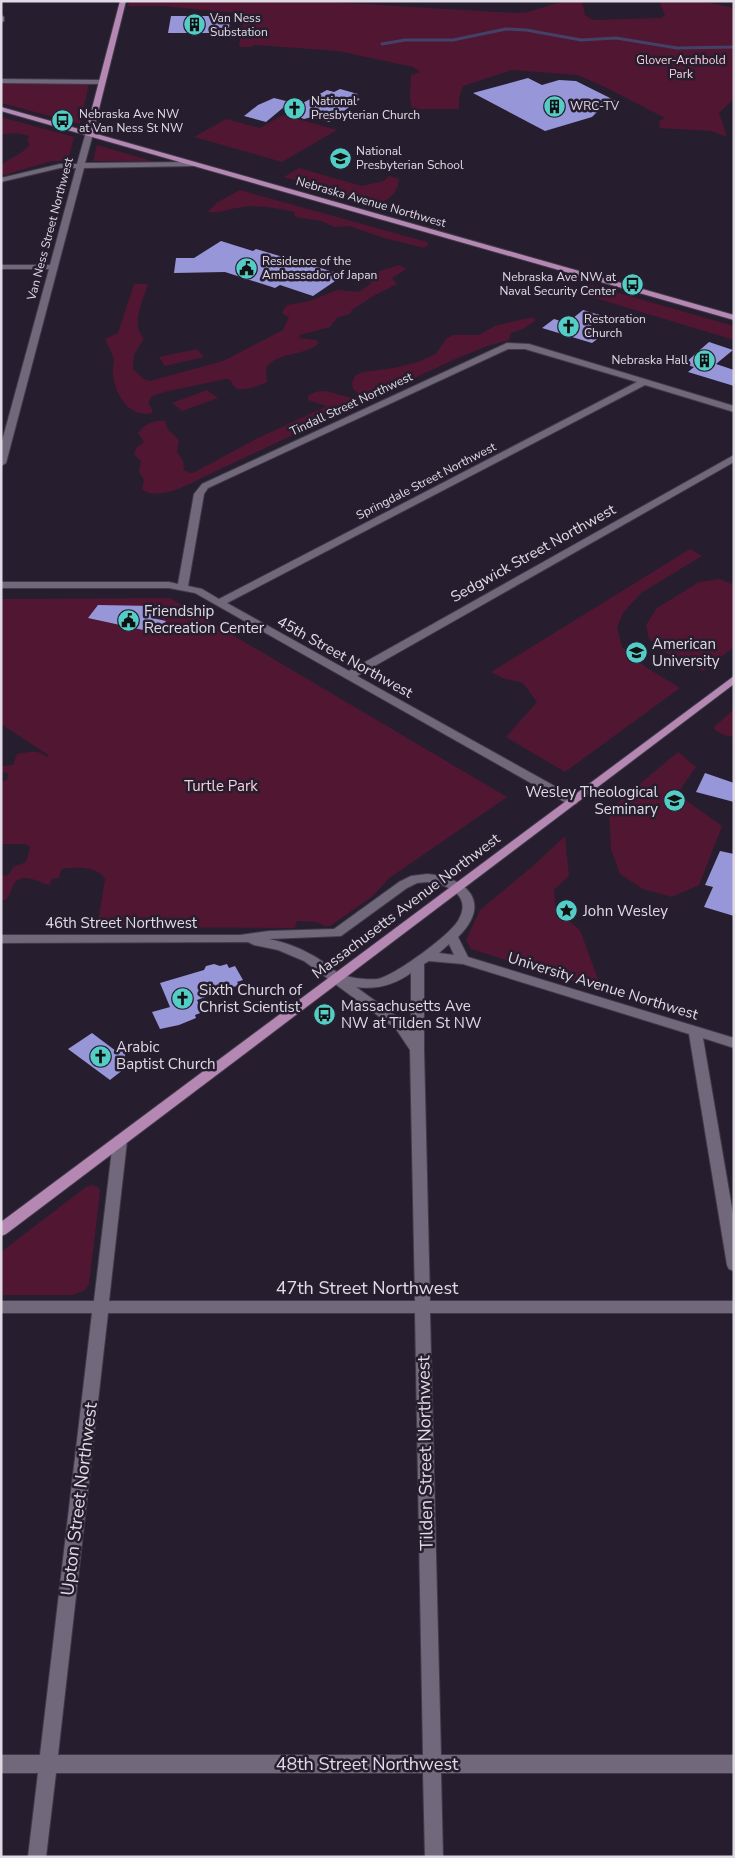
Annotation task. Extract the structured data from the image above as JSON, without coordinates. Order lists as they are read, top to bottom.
{
  "streets": {
    "main road": ["Nebraska Avenue Northwest", "Van Ness Street Northwest", "Massachusetts Avenue Northwest"],
    "street": [
      "Tindall Street Northwest",
      "Springdale Street Northwest",
      "Sedgwick Street Northwest",
      "45th Street Northwest",
      "46th Street Northwest",
      "University Avenue Northwest",
      "47th Street Northwest",
      "Tilden Street Northwest",
      "Upton Street Northwest",
      "48th Street Northwest"
    ]
  },
  "crossings": [
    ["Nebraska Avenue Northwest", "Van Ness Street Northwest"],
    ["Tindall Street Northwest", "Springdale Street Northwest"],
    ["Tindall Street Northwest", "45th Street Northwest"],
    ["Springdale Street Northwest", "45th Street Northwest"],
    ["Sedgwick Street Northwest", "45th Street Northwest"],
    ["45th Street Northwest", "Massachusetts Avenue Northwest"],
    ["Massachusetts Avenue Northwest", "Upton Street Northwest"],
    ["University Avenue Northwest", "Tilden Street Northwest"],
    ["47th Street Northwest", "Tilden Street Northwest"],
    ["47th Street Northwest", "Upton Street Northwest"],
    ["Tilden Street Northwest", "48th Street Northwest"],
    ["Upton Street Northwest", "48th Street Northwest"]
  ],
  "parks": ["Glover-Archbold Park", "Turtle Park"],
  "places": {
    "building": ["Van Ness Substation", "WRC-TV", "Nebraska Hall"],
    "church": [
      "National Presbyterian Church",
      "Restoration Church",
      "Sixth Church of Christ Scientist",
      "Arabic Baptist Church"
    ],
    "bus stop": ["Nebraska Ave NW at Van Ness St NW", "Nebraska Ave NW at Naval Security Center", "Massachusetts Ave NW at Tilden St NW"],
    "school or university": ["National Presbyterian School", "American University", "Wesley Theological Seminary"],
    "public building": ["Residence of the Ambassador of Japan", "Friendship Recreation Center"],
    "place": ["John Wesley"]
  }
}
